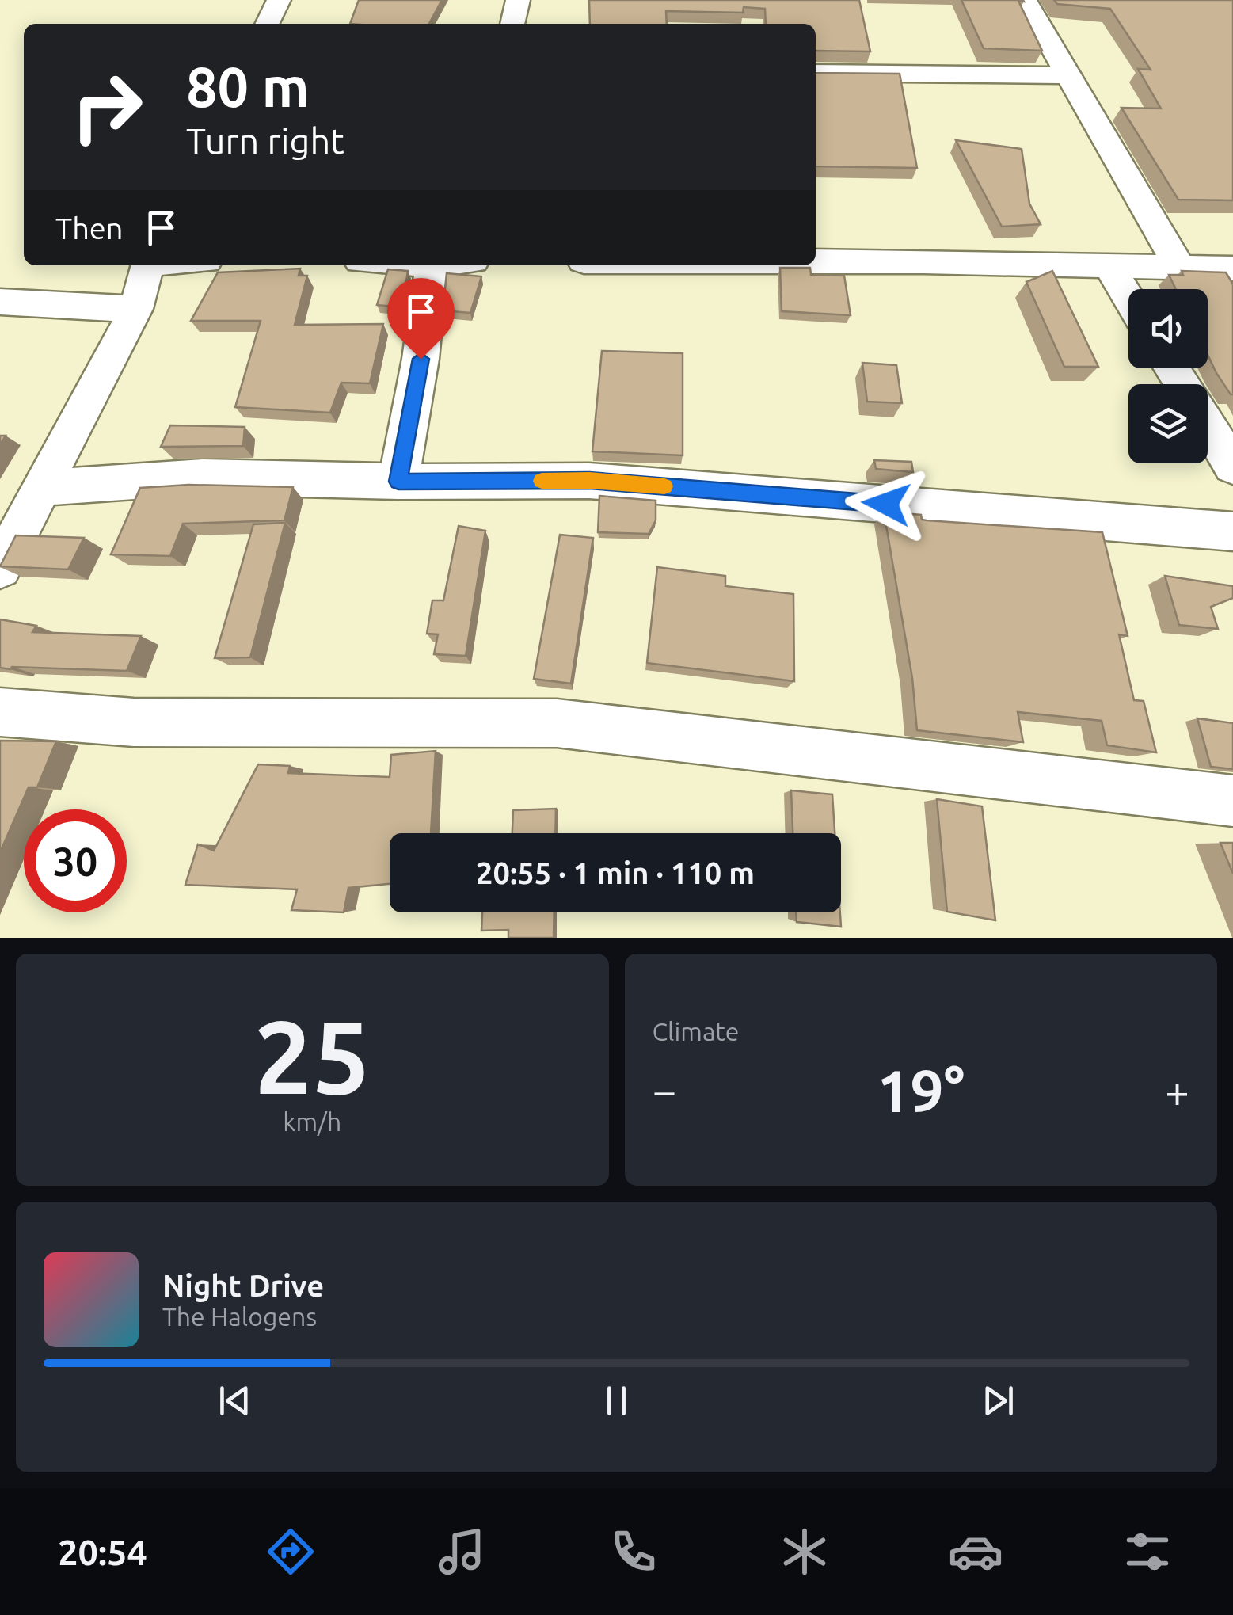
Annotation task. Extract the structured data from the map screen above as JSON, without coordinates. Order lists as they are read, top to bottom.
{
  "page": {
    "turn": ["80 m", "Turn right"],
    "then": "Then",
    "limit": "30",
    "trip": "20:55 · 1 min · 110 m",
    "tile": [
      ["25", "km/h"],
      "Climate"
    ],
    "heat": ["−", "19°", "+"],
    "song": ["Night Drive", "The Halogens"],
    "tabs": "20:54"
  }
}
